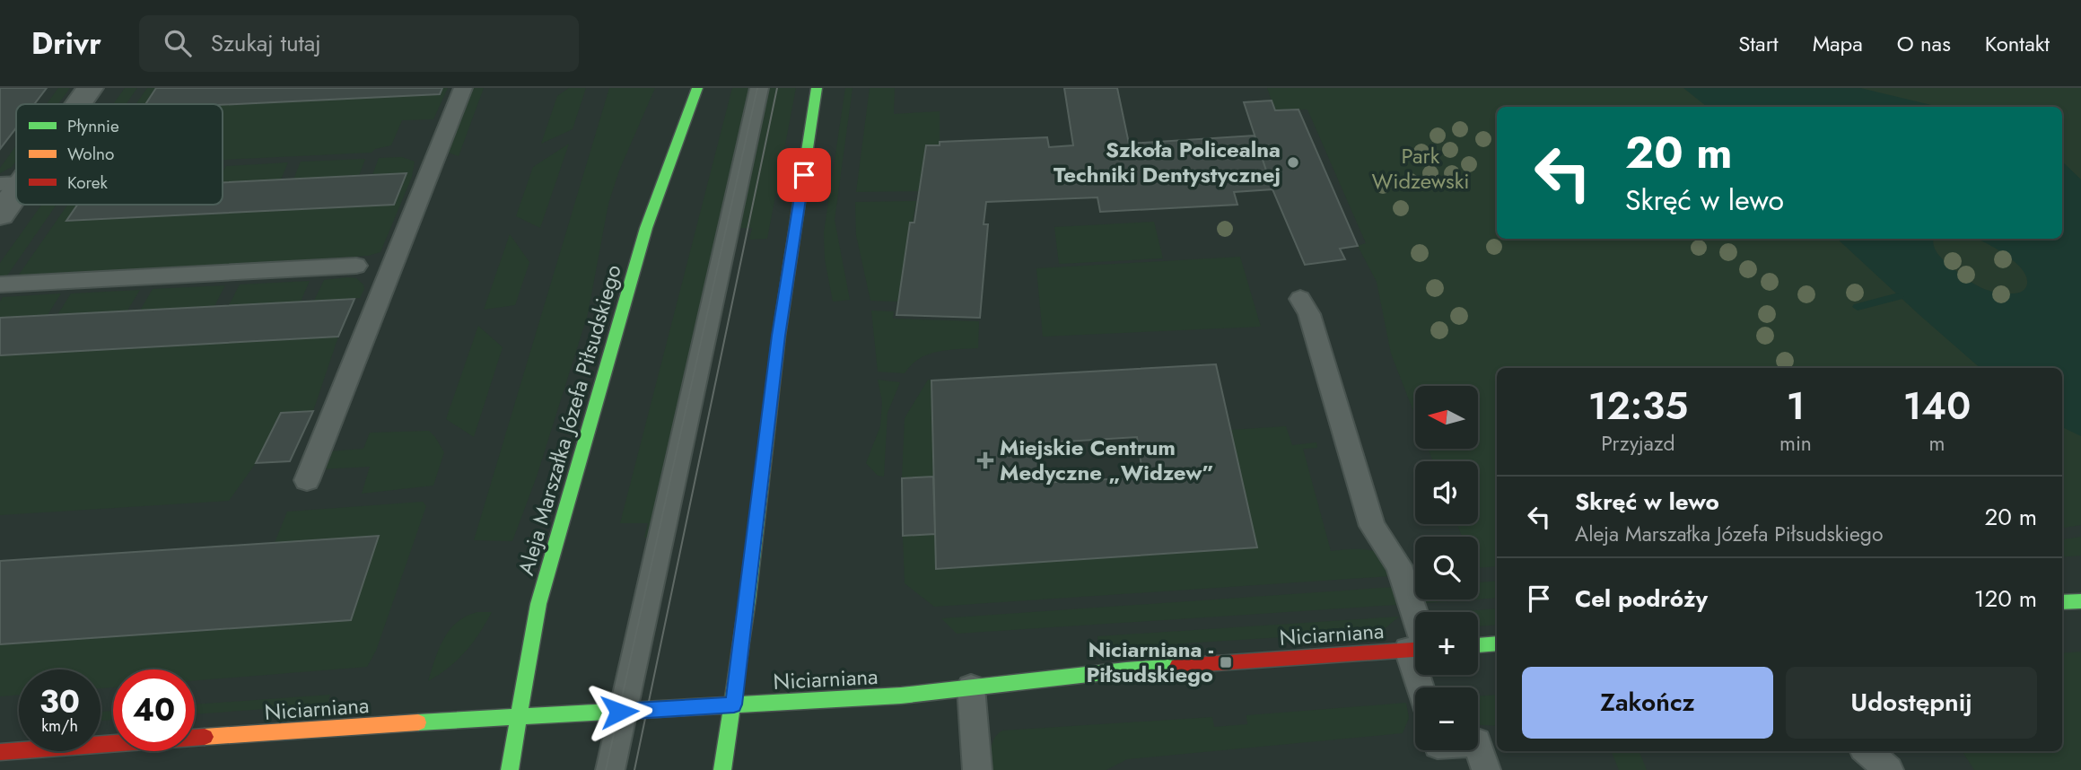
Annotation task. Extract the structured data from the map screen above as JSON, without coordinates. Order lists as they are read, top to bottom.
{
  "streets": {
    "main road": ["Aleja Marszałka Józefa Piłsudskiego", "Niciarniana"]
  },
  "crossings": [
    ["Aleja Marszałka Józefa Piłsudskiego", "Niciarniana"]
  ],
  "parks": ["Park Widzewski"],
  "places": {
    "other": ["Szkoła Policealna Techniki Dentystycznej"],
    "health": ["Miejskie Centrum Medyczne „Widzew”"],
    "transit": ["Niciarniana - Piłsudskiego"]
  },
  "legend": ["Płynnie", "Wolno", "Korek"],
  "north": "left",
  "page": {
    "header": "Drivr",
    "search": "Szukaj tutaj",
    "nav": [
      "Start",
      "Mapa",
      "O nas",
      "Kontakt"
    ],
    "turn": ["20 m", "Skręć w lewo"],
    "eta": [
      "12:35",
      "Przyjazd",
      "1",
      "min",
      "140",
      "m"
    ],
    "map_buttons": ["+", "−"],
    "list": [
      {
        "name": "Skręć w lewo",
        "note": "Aleja Marszałka Józefa Piłsudskiego",
        "value": "20 m"
      },
      {
        "name": "Cel podróży",
        "value": "120 m"
      }
    ],
    "buttons": ["Zakończ", "Udostępnij"],
    "speed": "30 km/h",
    "limit": "40"
  }
}
